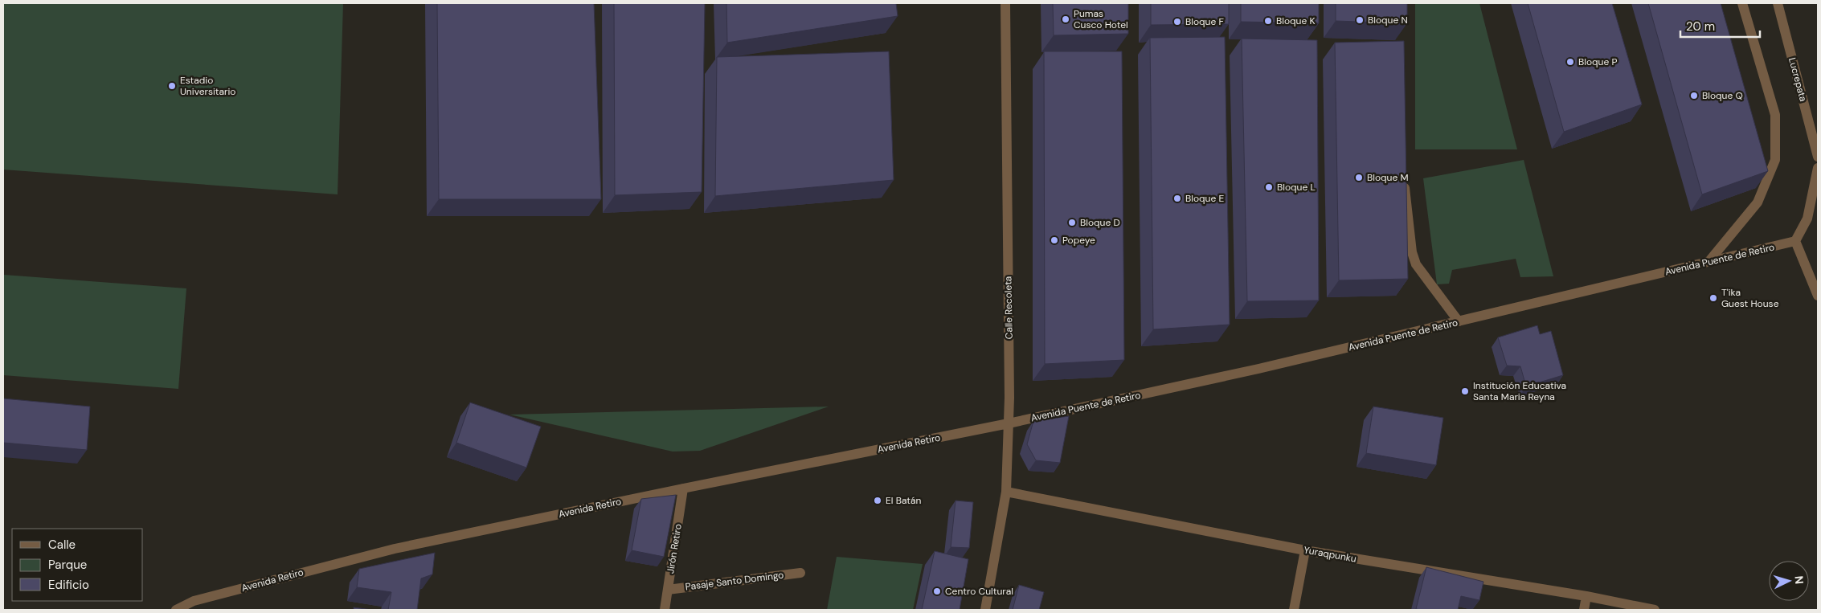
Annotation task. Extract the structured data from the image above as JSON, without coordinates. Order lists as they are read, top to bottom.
{
  "streets": {
    "street": [
      "Lucrepata",
      "Avenida Puente de Retiro",
      "Calle Recoleta",
      "Avenida Retiro",
      "Jirón Retiro",
      "Yuraqpunku",
      "Pasaje Santo Domingo"
    ]
  },
  "crossings": [
    ["Avenida Puente de Retiro", "Calle Recoleta"],
    ["Avenida Puente de Retiro", "Avenida Retiro"],
    ["Calle Recoleta", "Avenida Retiro"],
    ["Calle Recoleta", "Yuraqpunku"],
    ["Avenida Retiro", "Jirón Retiro"],
    ["Jirón Retiro", "Pasaje Santo Domingo"]
  ],
  "places": [
    "Pumas Cusco Hotel",
    "Bloque N",
    "Bloque K",
    "Bloque F",
    "Bloque P",
    "Estadio Universitario",
    "Bloque Q",
    "Bloque M",
    "Bloque L",
    "Bloque E",
    "Bloque D",
    "Popeye",
    "T'ika Guest House",
    "Institución Educativa Santa Maria Reyna",
    "El Batán",
    "Centro Cultural"
  ],
  "legend": ["Calle", "Parque", "Edificio"],
  "scale_bar": "20 m",
  "north": "right"
}
